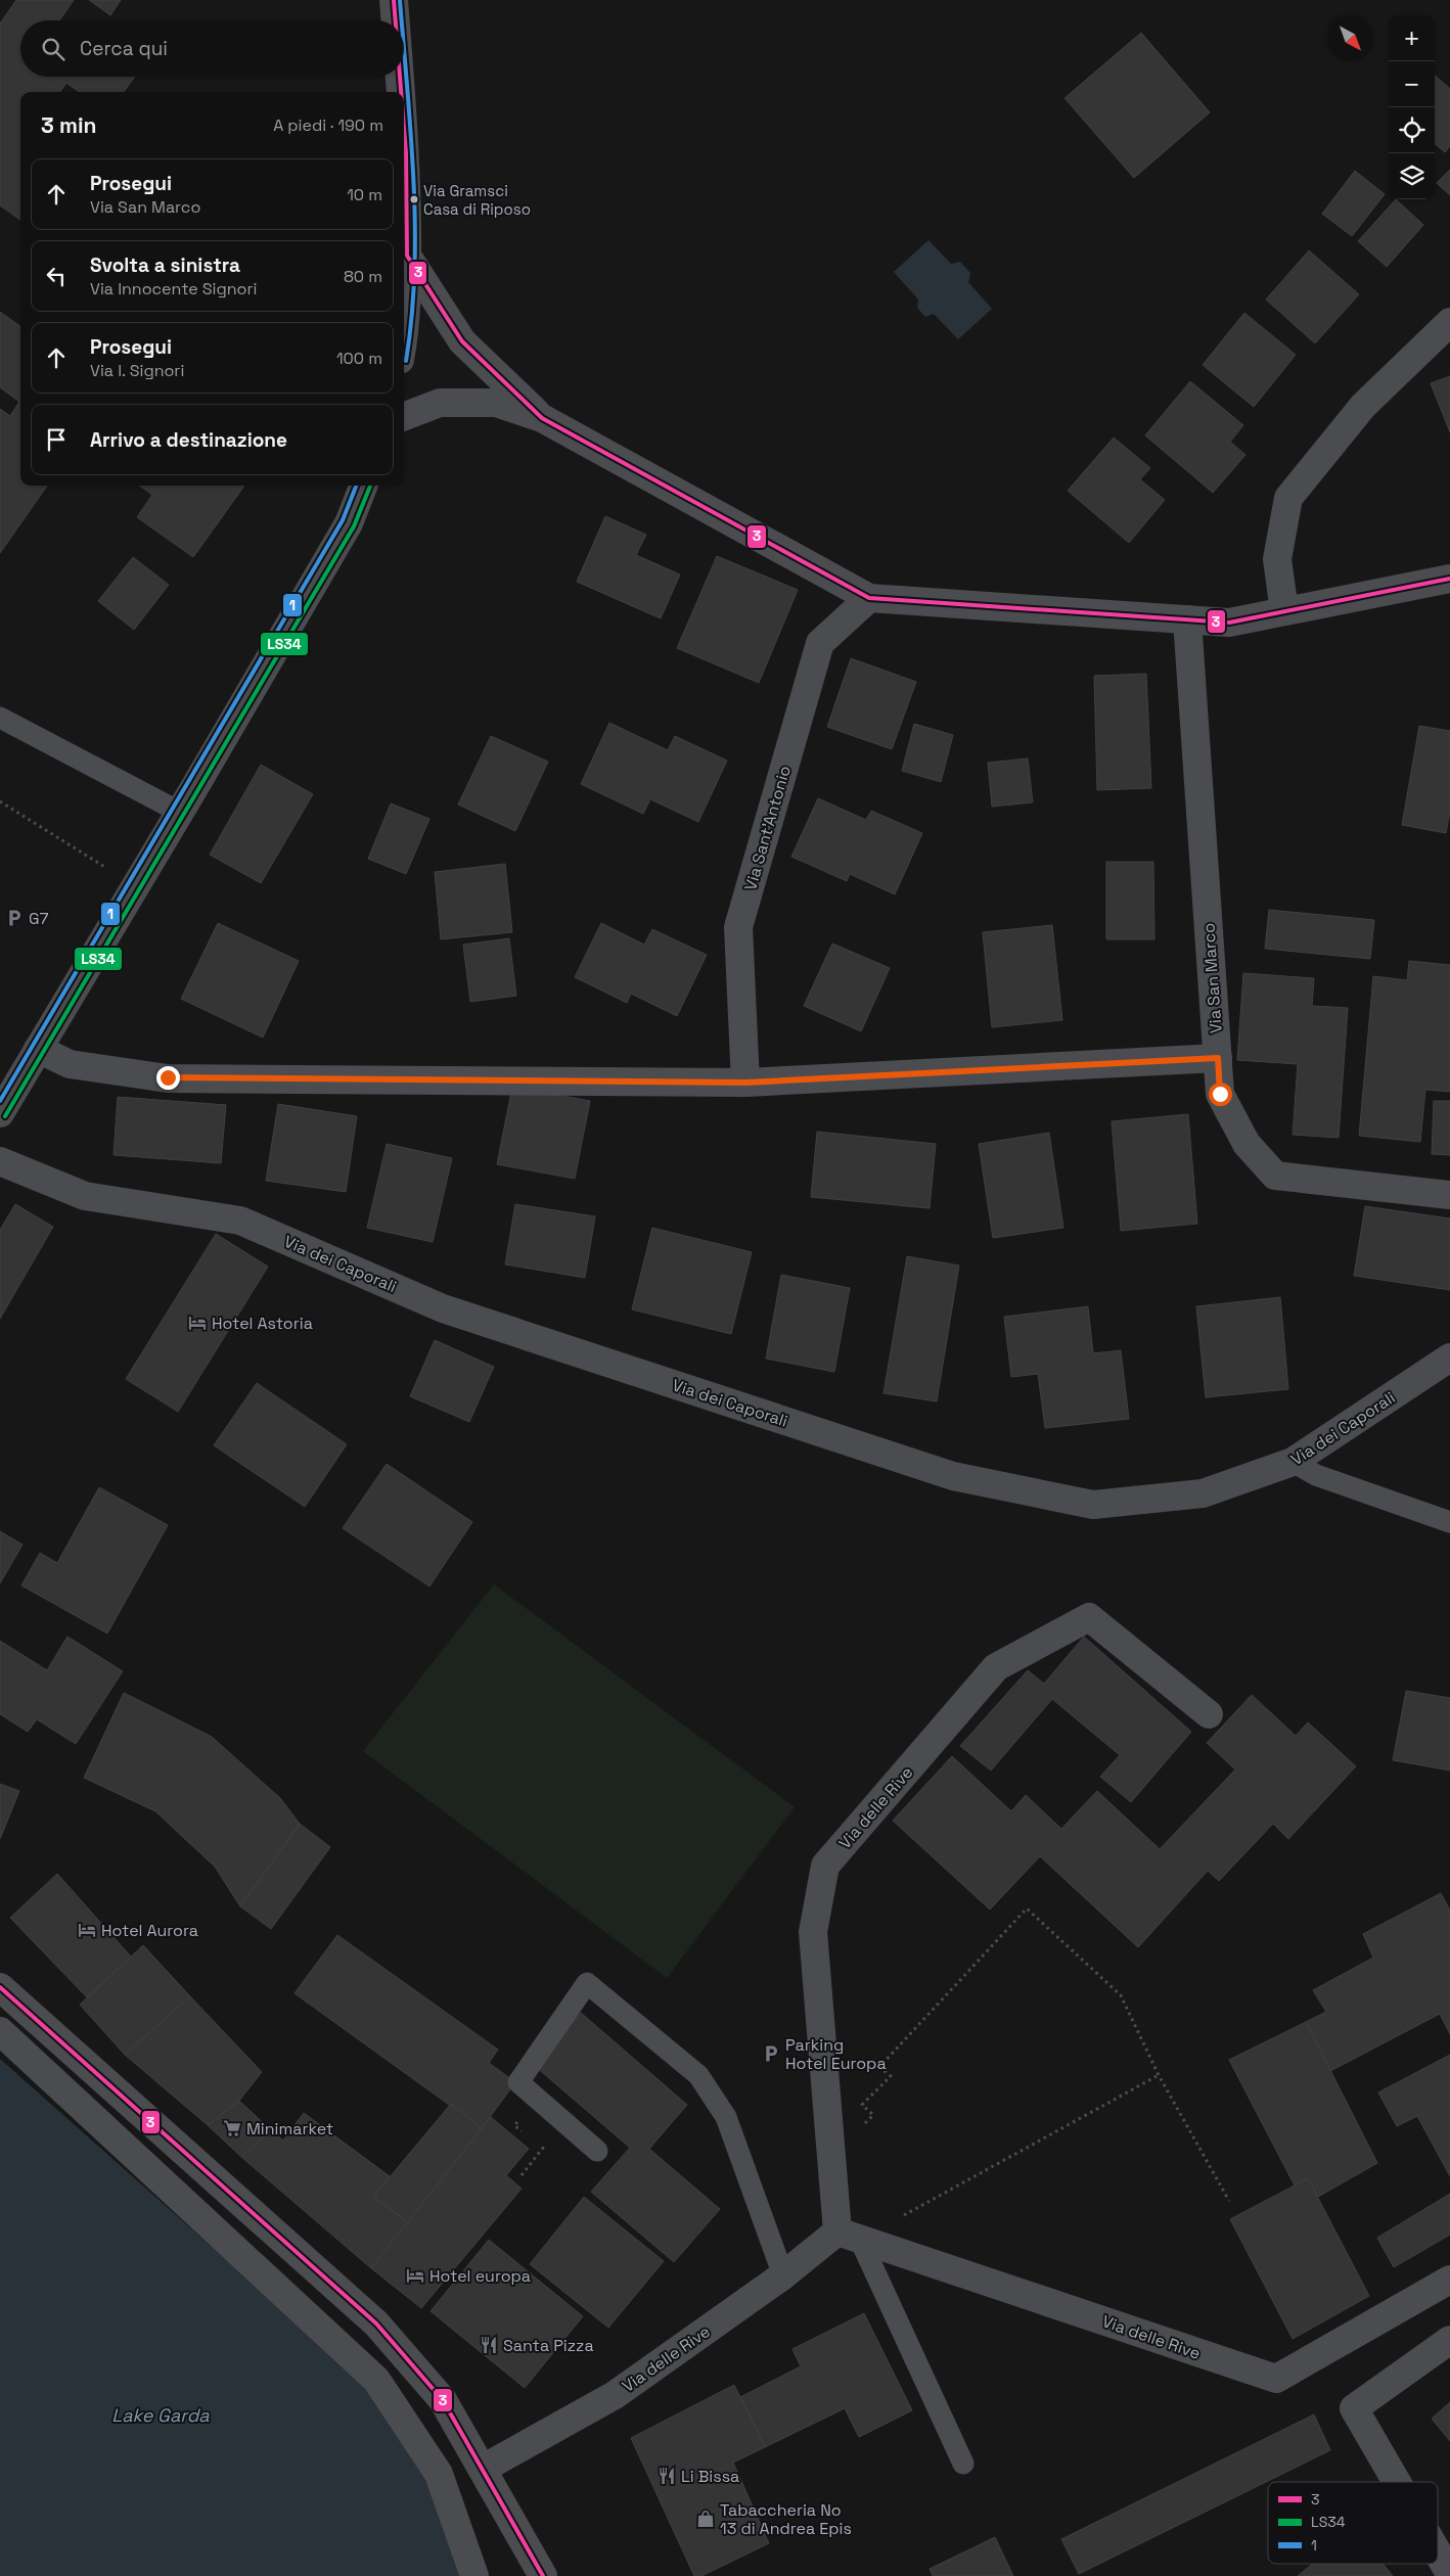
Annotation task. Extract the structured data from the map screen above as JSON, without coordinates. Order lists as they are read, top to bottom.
{
  "streets": {
    "street": [
      "Via Sant'Antonio",
      "Via San Marco",
      "Via dei Caporali",
      "Via delle Rive"
    ]
  },
  "water": ["Lake Garda"],
  "places": {
    "other": ["Via Gramsci Casa di Riposo"],
    "parking": ["G7", "Parking Hotel Europa"],
    "hotel": ["Hotel Astoria", "Hotel Aurora", "Hotel europa"],
    "supermarket": ["Minimarket"],
    "restaurant": ["Santa Pizza", "Li Bissa"],
    "shop": ["Tabaccheria No 13 di Andrea Epis"]
  },
  "lines": ["transit line 3", "transit line 1", "transit line LS34"],
  "legend": ["3", "LS34", "1"],
  "north": "bottom right",
  "page": {
    "map_buttons": ["+", "−"],
    "search": "Cerca qui",
    "heading": ["3 min", "A piedi · 190 m"],
    "list": [
      ["Prosegui", "Via San Marco", "10 m"],
      ["Svolta a sinistra", "Via Innocente Signori", "80 m"],
      ["Prosegui", "Via I. Signori", "100 m"],
      "Arrivo a destinazione"
    ]
  }
}
